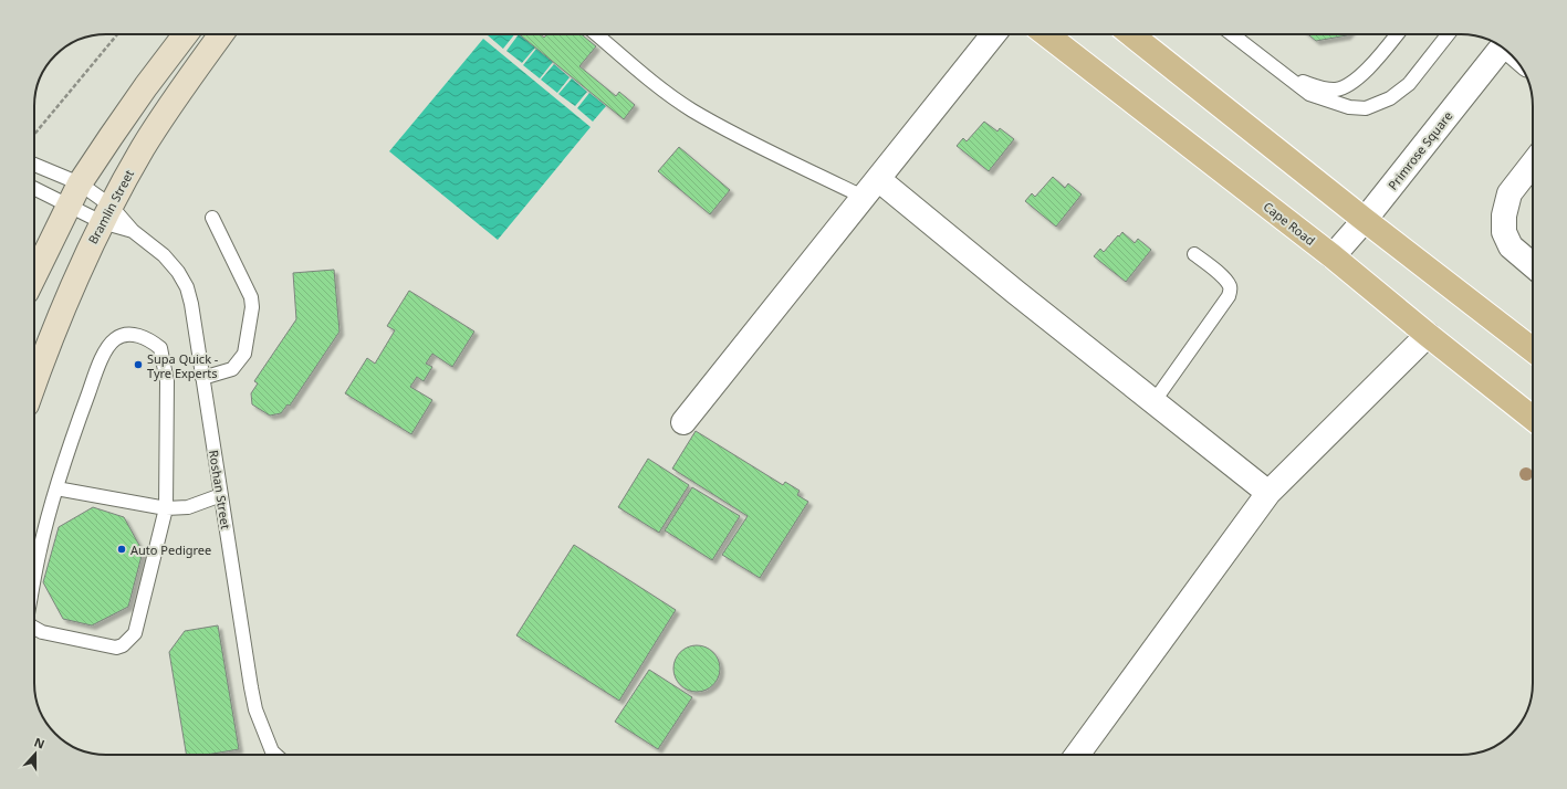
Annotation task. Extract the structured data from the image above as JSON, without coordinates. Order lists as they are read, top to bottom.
{
  "streets": {
    "main road": ["Bramlin Street", "Cape Road"],
    "street": ["Primrose Square"],
    "lane": ["Roshan Street"]
  },
  "crossings": [
    ["Primrose Square", "Cape Road"],
    ["Bramlin Street", "Roshan Street"]
  ],
  "places": ["Supa Quick - Tyre Experts", "Auto Pedigree"],
  "north": "top"
}
